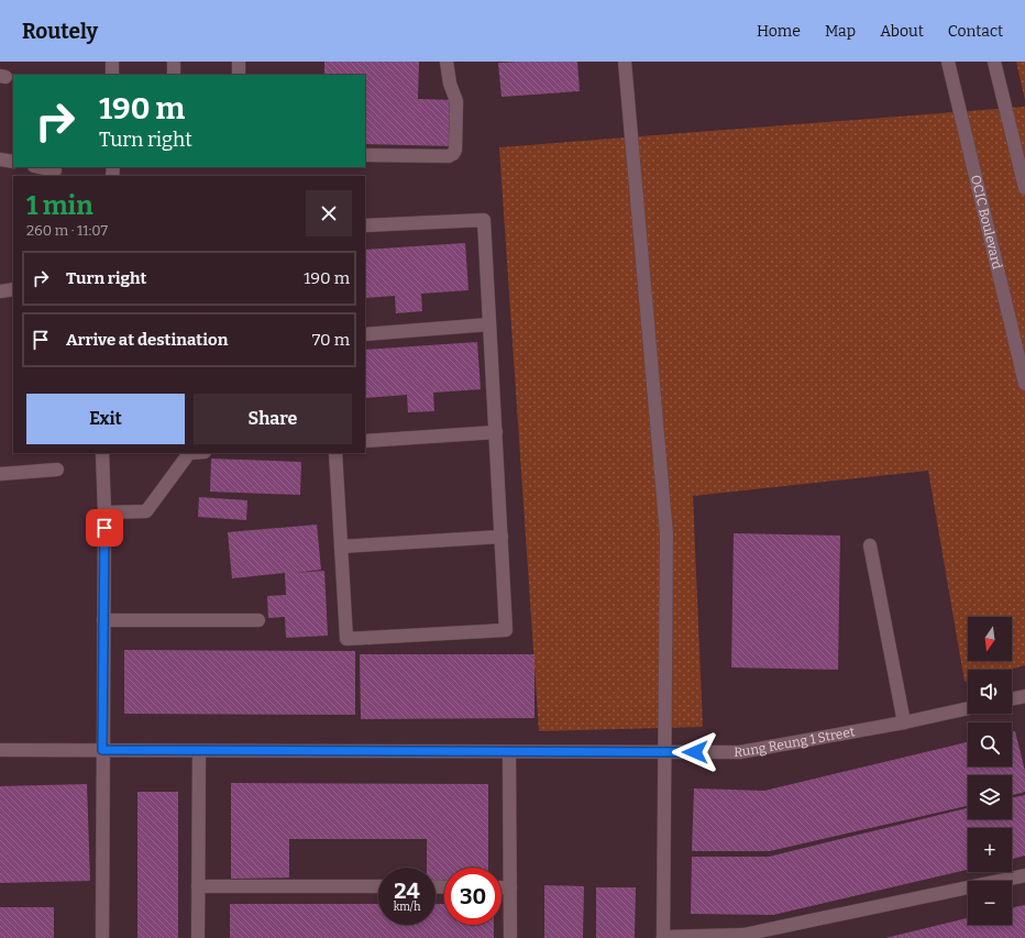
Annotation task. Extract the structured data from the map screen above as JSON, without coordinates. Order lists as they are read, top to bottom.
{
  "streets": {
    "street": ["OCIC Boulevard", "Rung Reung 1 Street"]
  },
  "north": "bottom",
  "page": {
    "header": "Routely",
    "nav": [
      "Home",
      "Map",
      "About",
      "Contact"
    ],
    "turn": ["190 m", "Turn right"],
    "heading": ["1 min", "260 m · 11:07"],
    "list": [
      {
        "name": "Turn right",
        "value": "190 m"
      },
      {
        "name": "Arrive at destination",
        "value": "70 m"
      }
    ],
    "buttons": ["Exit", "Share"],
    "map_buttons": ["+", "−"],
    "speed": "24 km/h",
    "limit": "30"
  }
}
